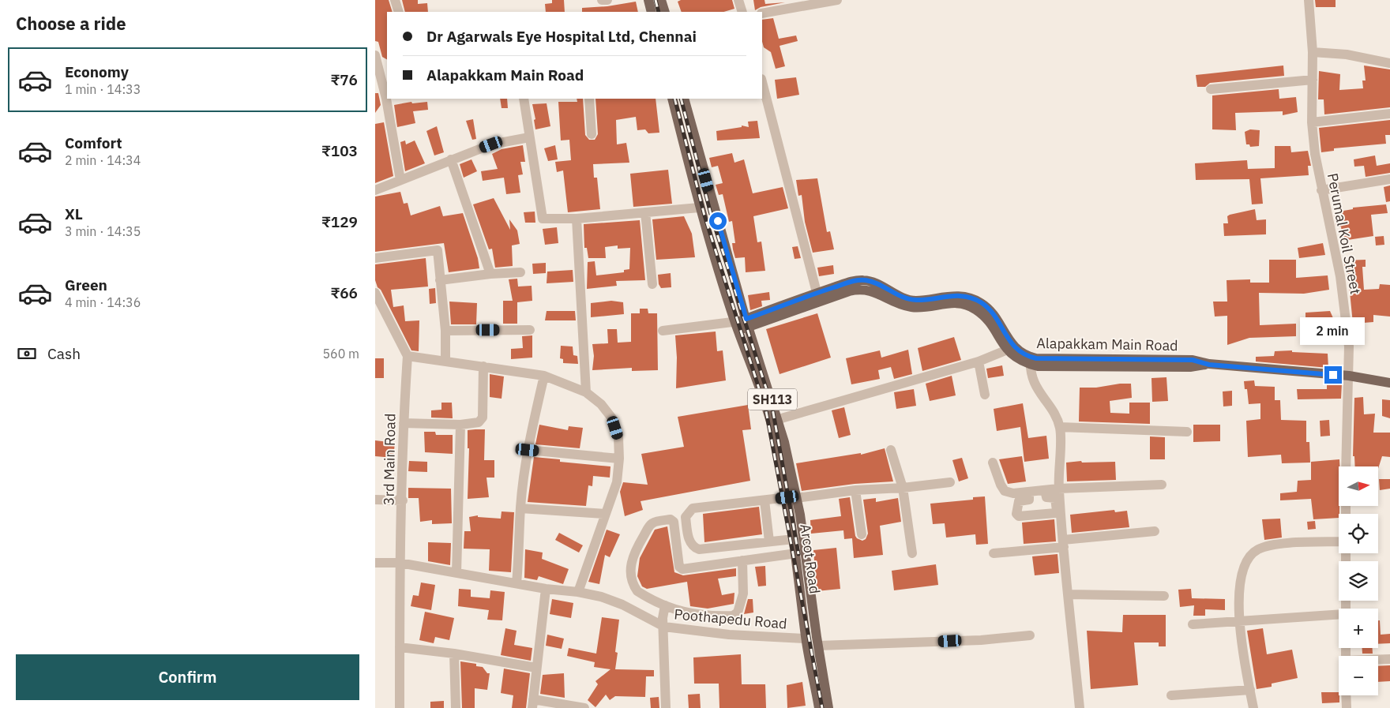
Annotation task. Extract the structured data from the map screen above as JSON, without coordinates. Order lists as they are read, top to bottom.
{
  "streets": {
    "main road": ["Alapakkam Main Road", "SH113", "Arcot Road"],
    "street": ["Perumal Koil Street", "3rd Main Road", "Poothapedu Road"]
  },
  "crossings": [
    ["Perumal Koil Street", "Alapakkam Main Road"],
    ["Alapakkam Main Road", "Arcot Road"],
    ["Arcot Road", "Poothapedu Road"]
  ],
  "north": "right",
  "page": {
    "heading": "Choose a ride",
    "banner": ["Dr Agarwals Eye Hospital Ltd, Chennai", "Alapakkam Main Road"],
    "list": [
      {
        "name": "Economy",
        "note": "1 min · 14:33",
        "value": "₹76"
      },
      {
        "name": "Comfort",
        "note": "2 min · 14:34",
        "value": "₹103"
      },
      {
        "name": "XL",
        "note": "3 min · 14:35",
        "value": "₹129"
      },
      {
        "name": "Green",
        "note": "4 min · 14:36",
        "value": "₹66"
      }
    ],
    "bubble": "2 min",
    "pay": ["Cash", "560 m"],
    "map_buttons": ["+", "−"],
    "buttons": "Confirm"
  }
}
